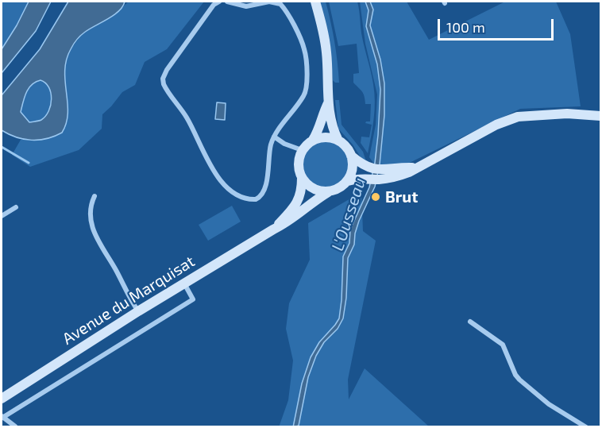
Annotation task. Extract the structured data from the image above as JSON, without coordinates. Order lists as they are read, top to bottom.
{
  "streets": {
    "main road": ["Avenue du Marquisat"]
  },
  "water": ["L'Ousseau"],
  "places": ["Brut"],
  "scale_bar": "100 m"
}
